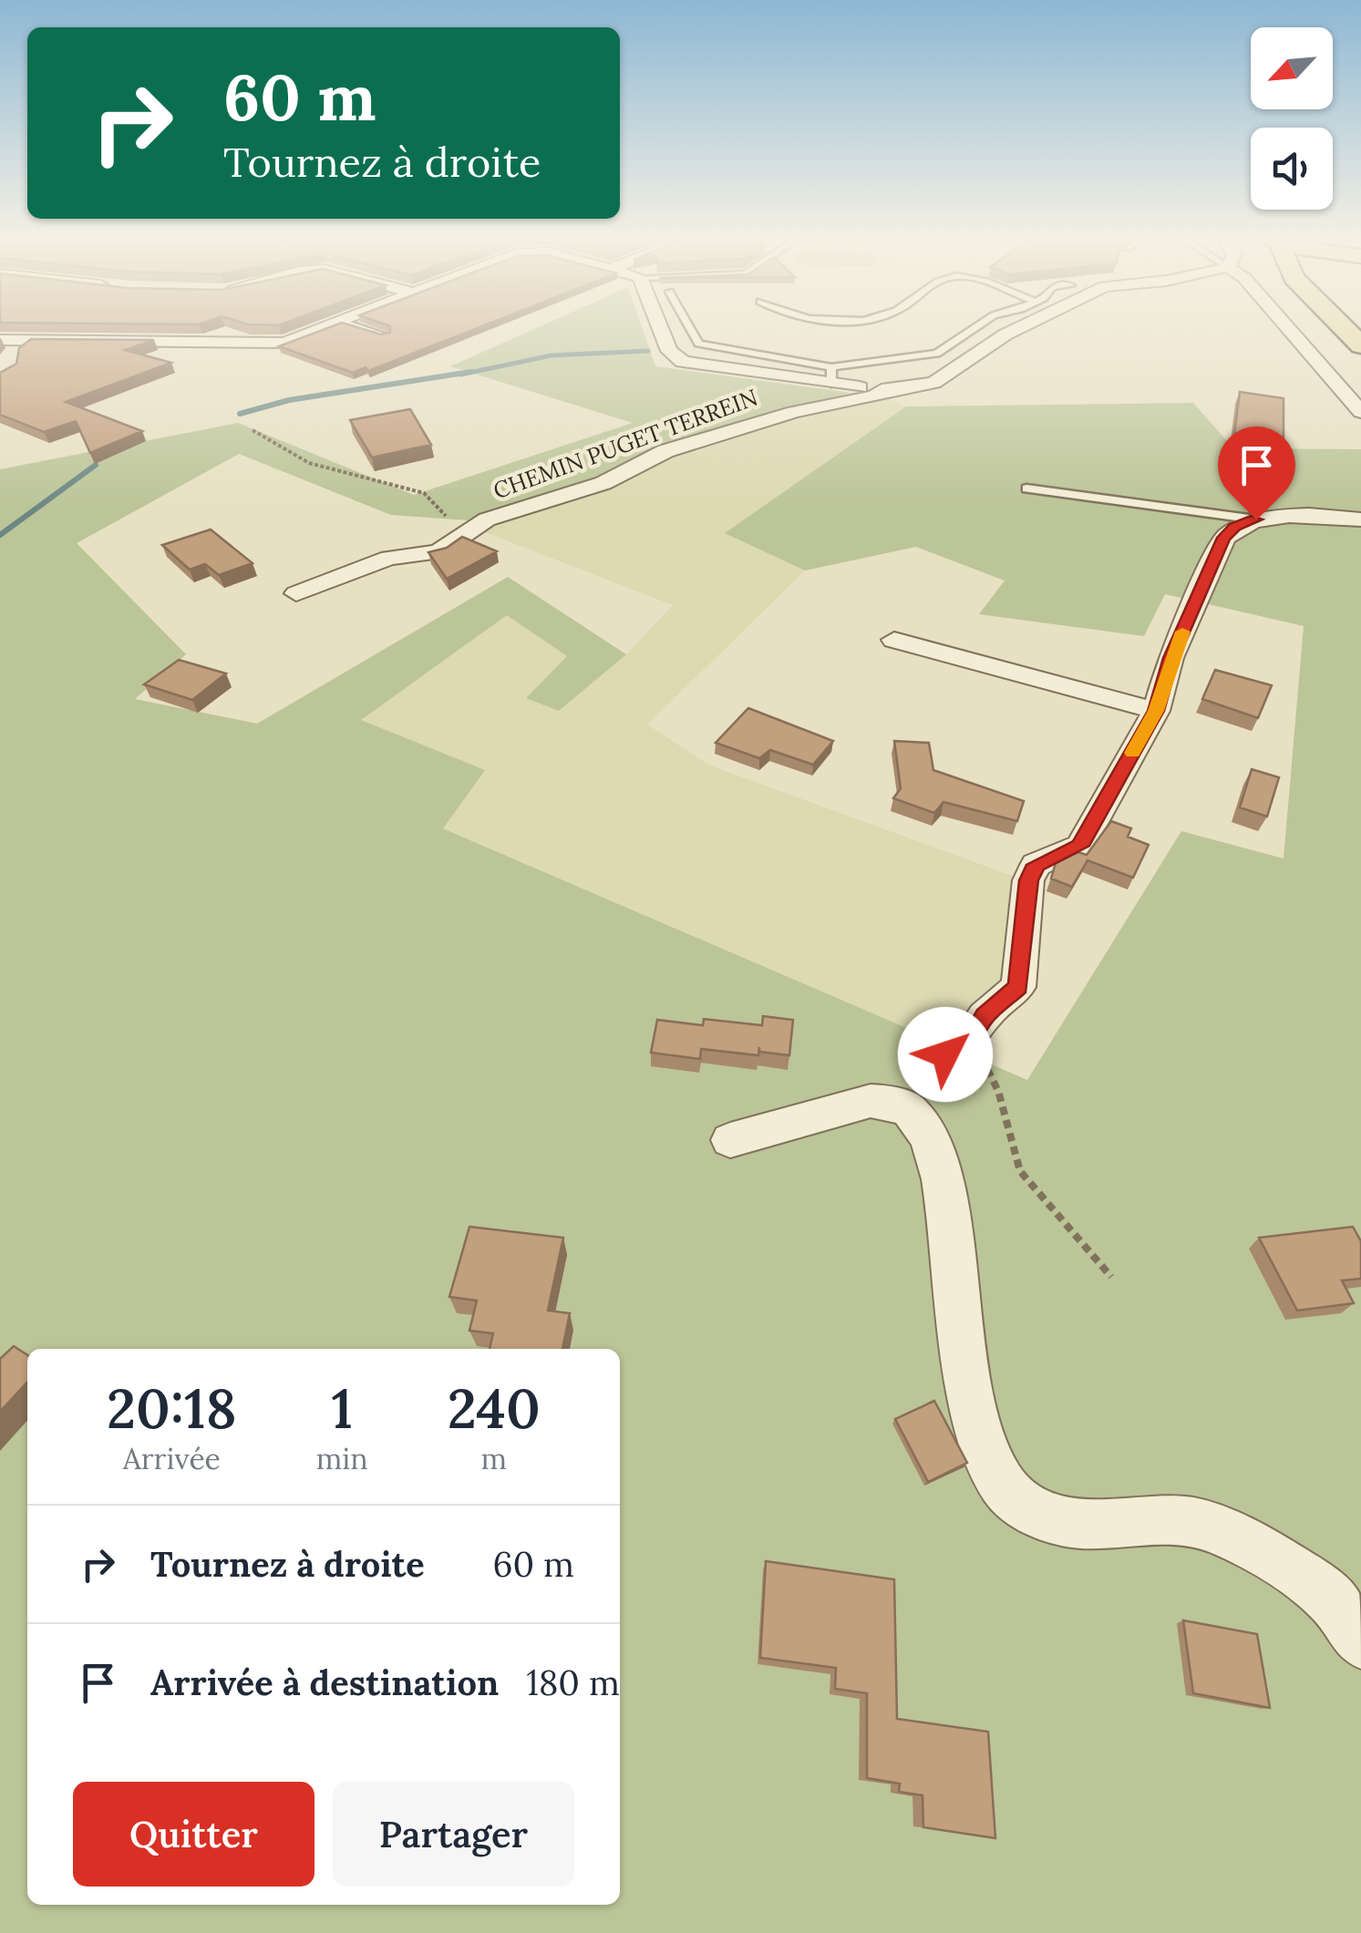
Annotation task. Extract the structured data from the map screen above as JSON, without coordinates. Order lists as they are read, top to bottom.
{
  "streets": {
    "street": ["CHEMIN PUGET TERREIN"]
  },
  "north": "bottom left",
  "page": {
    "turn": ["60 m", "Tournez à droite"],
    "eta": [
      "20:18",
      "Arrivée",
      "1",
      "min",
      "240",
      "m"
    ],
    "list": [
      {
        "name": "Tournez à droite",
        "value": "60 m"
      },
      {
        "name": "Arrivée à destination",
        "value": "180 m"
      }
    ],
    "buttons": ["Quitter", "Partager"]
  }
}
